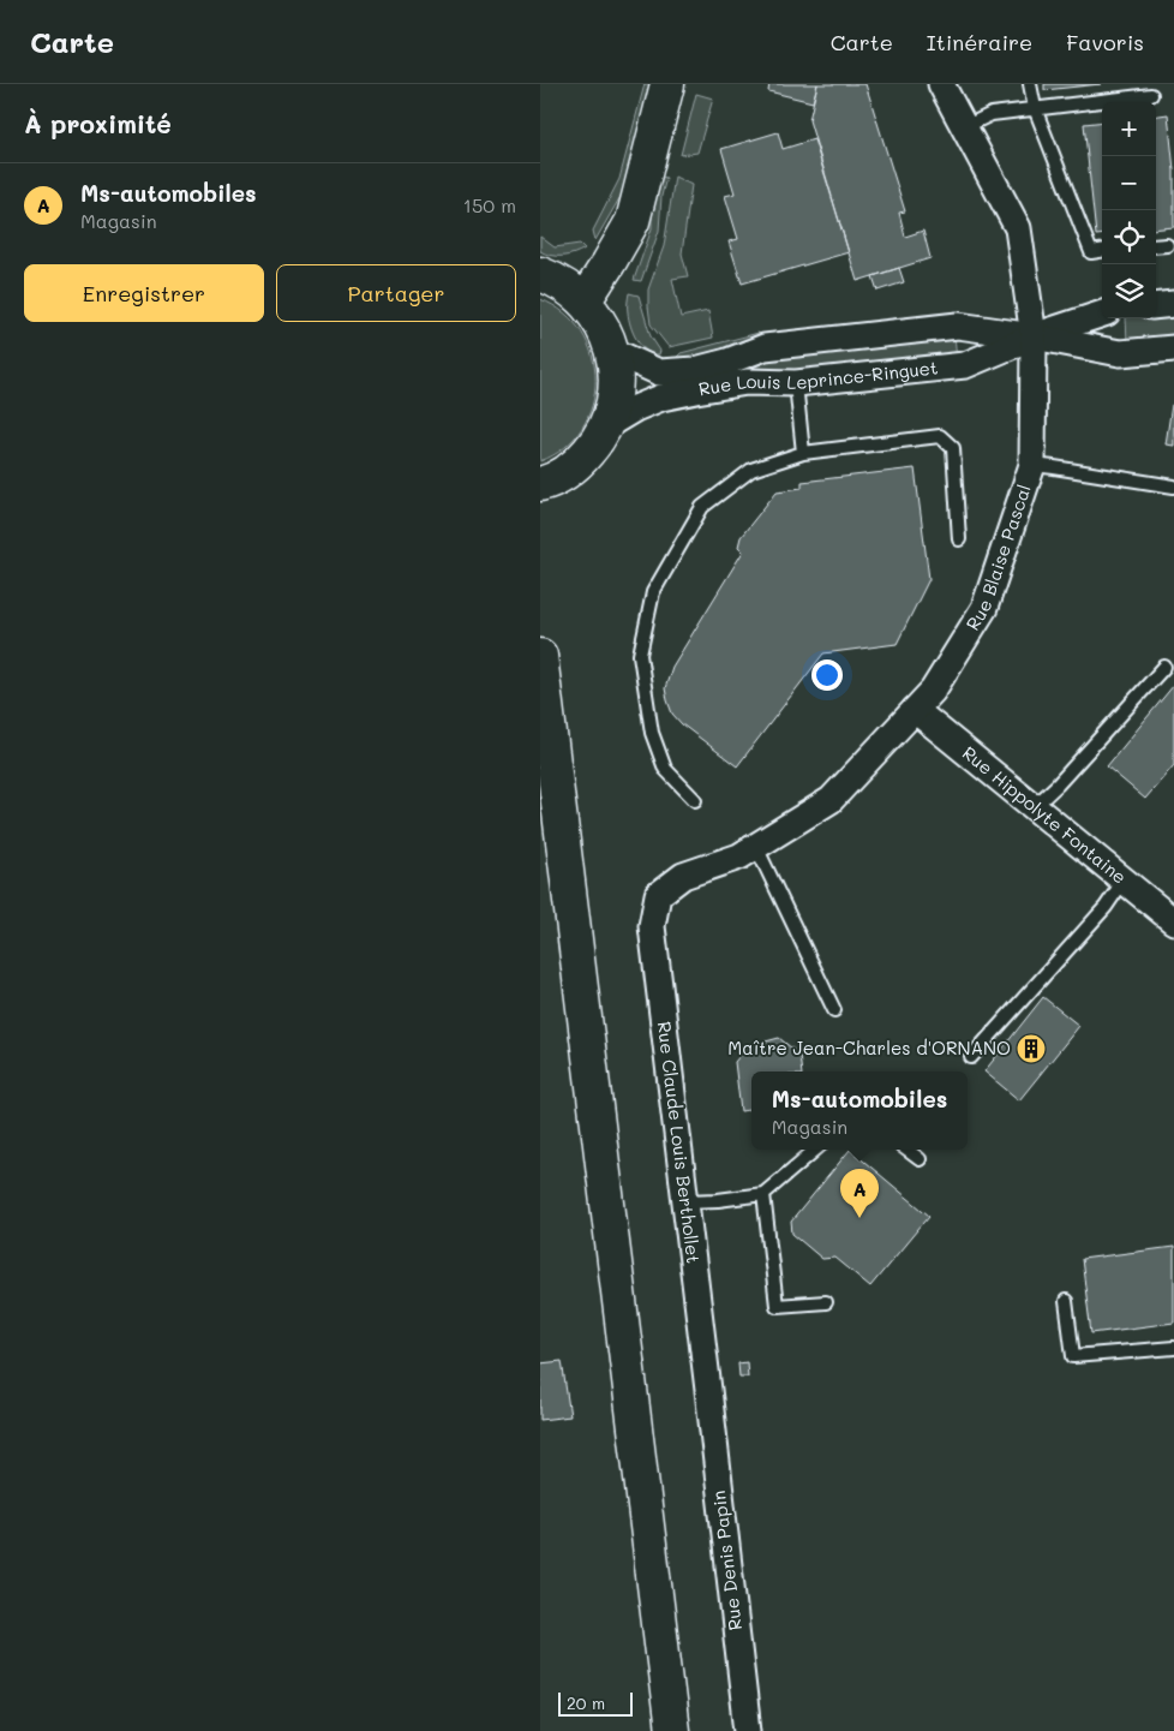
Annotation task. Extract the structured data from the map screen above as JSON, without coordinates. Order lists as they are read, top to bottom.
{
  "streets": {
    "street": [
      "Rue Louis Leprince-Ringuet",
      "Rue Blaise Pascal",
      "Rue Hippolyte Fontaine",
      "Rue Claude Louis Berthollet",
      "Rue Denis Papin"
    ]
  },
  "crossings": [
    ["Rue Louis Leprince-Ringuet", "Rue Blaise Pascal"],
    ["Rue Blaise Pascal", "Rue Hippolyte Fontaine"],
    ["Rue Blaise Pascal", "Rue Claude Louis Berthollet"],
    ["Rue Claude Louis Berthollet", "Rue Denis Papin"]
  ],
  "places": {
    "building": ["Maître Jean-Charles d'ORNANO"]
  },
  "scale_bar": "20 m",
  "page": {
    "header": "Carte",
    "nav": ["Carte", "Itinéraire", "Favoris"],
    "heading": "À proximité",
    "map_buttons": ["+", "−"],
    "list": [
      {
        "mark": "A",
        "name": "Ms-automobiles",
        "note": "Magasin",
        "value": "150 m"
      }
    ],
    "buttons": ["Enregistrer", "Partager"],
    "popup": ["Ms-automobiles", "Magasin"],
    "pins": "A",
    "scale": "20 m"
  }
}
